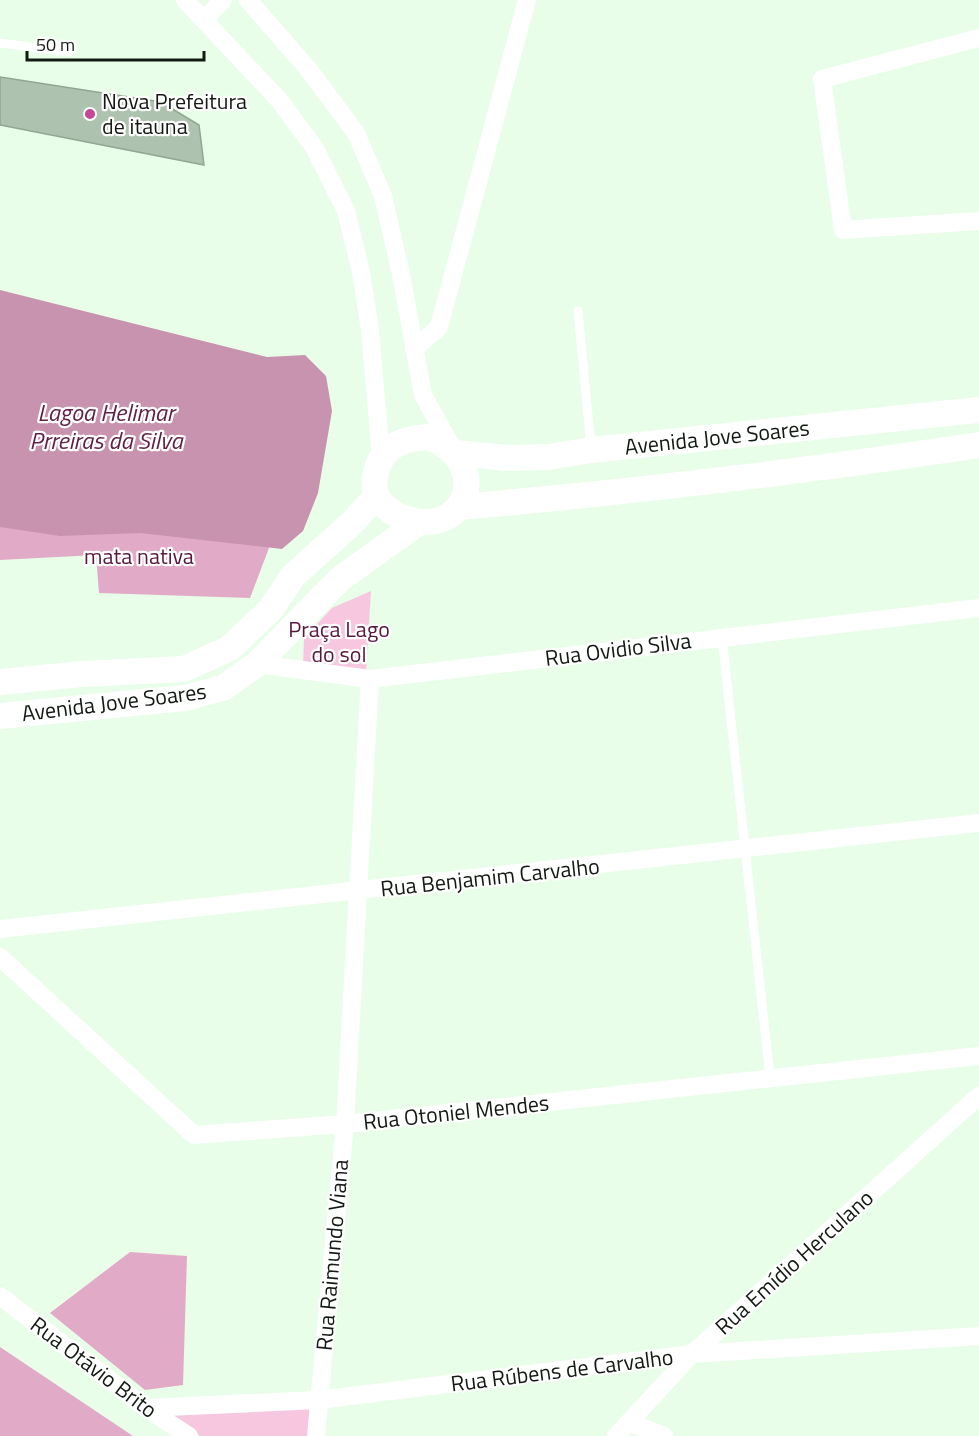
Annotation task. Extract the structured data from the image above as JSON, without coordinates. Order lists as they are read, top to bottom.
{
  "streets": {
    "main road": ["Avenida Jove Soares"],
    "street": [
      "Rua Ovidio Silva",
      "Rua Benjamim Carvalho",
      "Rua Otoniel Mendes",
      "Rua Raimundo Viana",
      "Rua Emídio Herculano",
      "Rua Otávio Brito",
      "Rua Rúbens de Carvalho"
    ]
  },
  "crossings": [
    ["Avenida Jove Soares", "Rua Ovidio Silva"],
    ["Rua Ovidio Silva", "Rua Raimundo Viana"],
    ["Rua Benjamim Carvalho", "Rua Raimundo Viana"],
    ["Rua Otoniel Mendes", "Rua Raimundo Viana"],
    ["Rua Raimundo Viana", "Rua Rúbens de Carvalho"],
    ["Rua Emídio Herculano", "Rua Rúbens de Carvalho"],
    ["Rua Otávio Brito", "Rua Rúbens de Carvalho"]
  ],
  "water": ["Lagoa Helimar Prreiras da Silva"],
  "parks": ["mata nativa", "Praça Lago do sol"],
  "places": ["Nova Prefeitura de itauna"],
  "scale_bar": "50 m"
}
